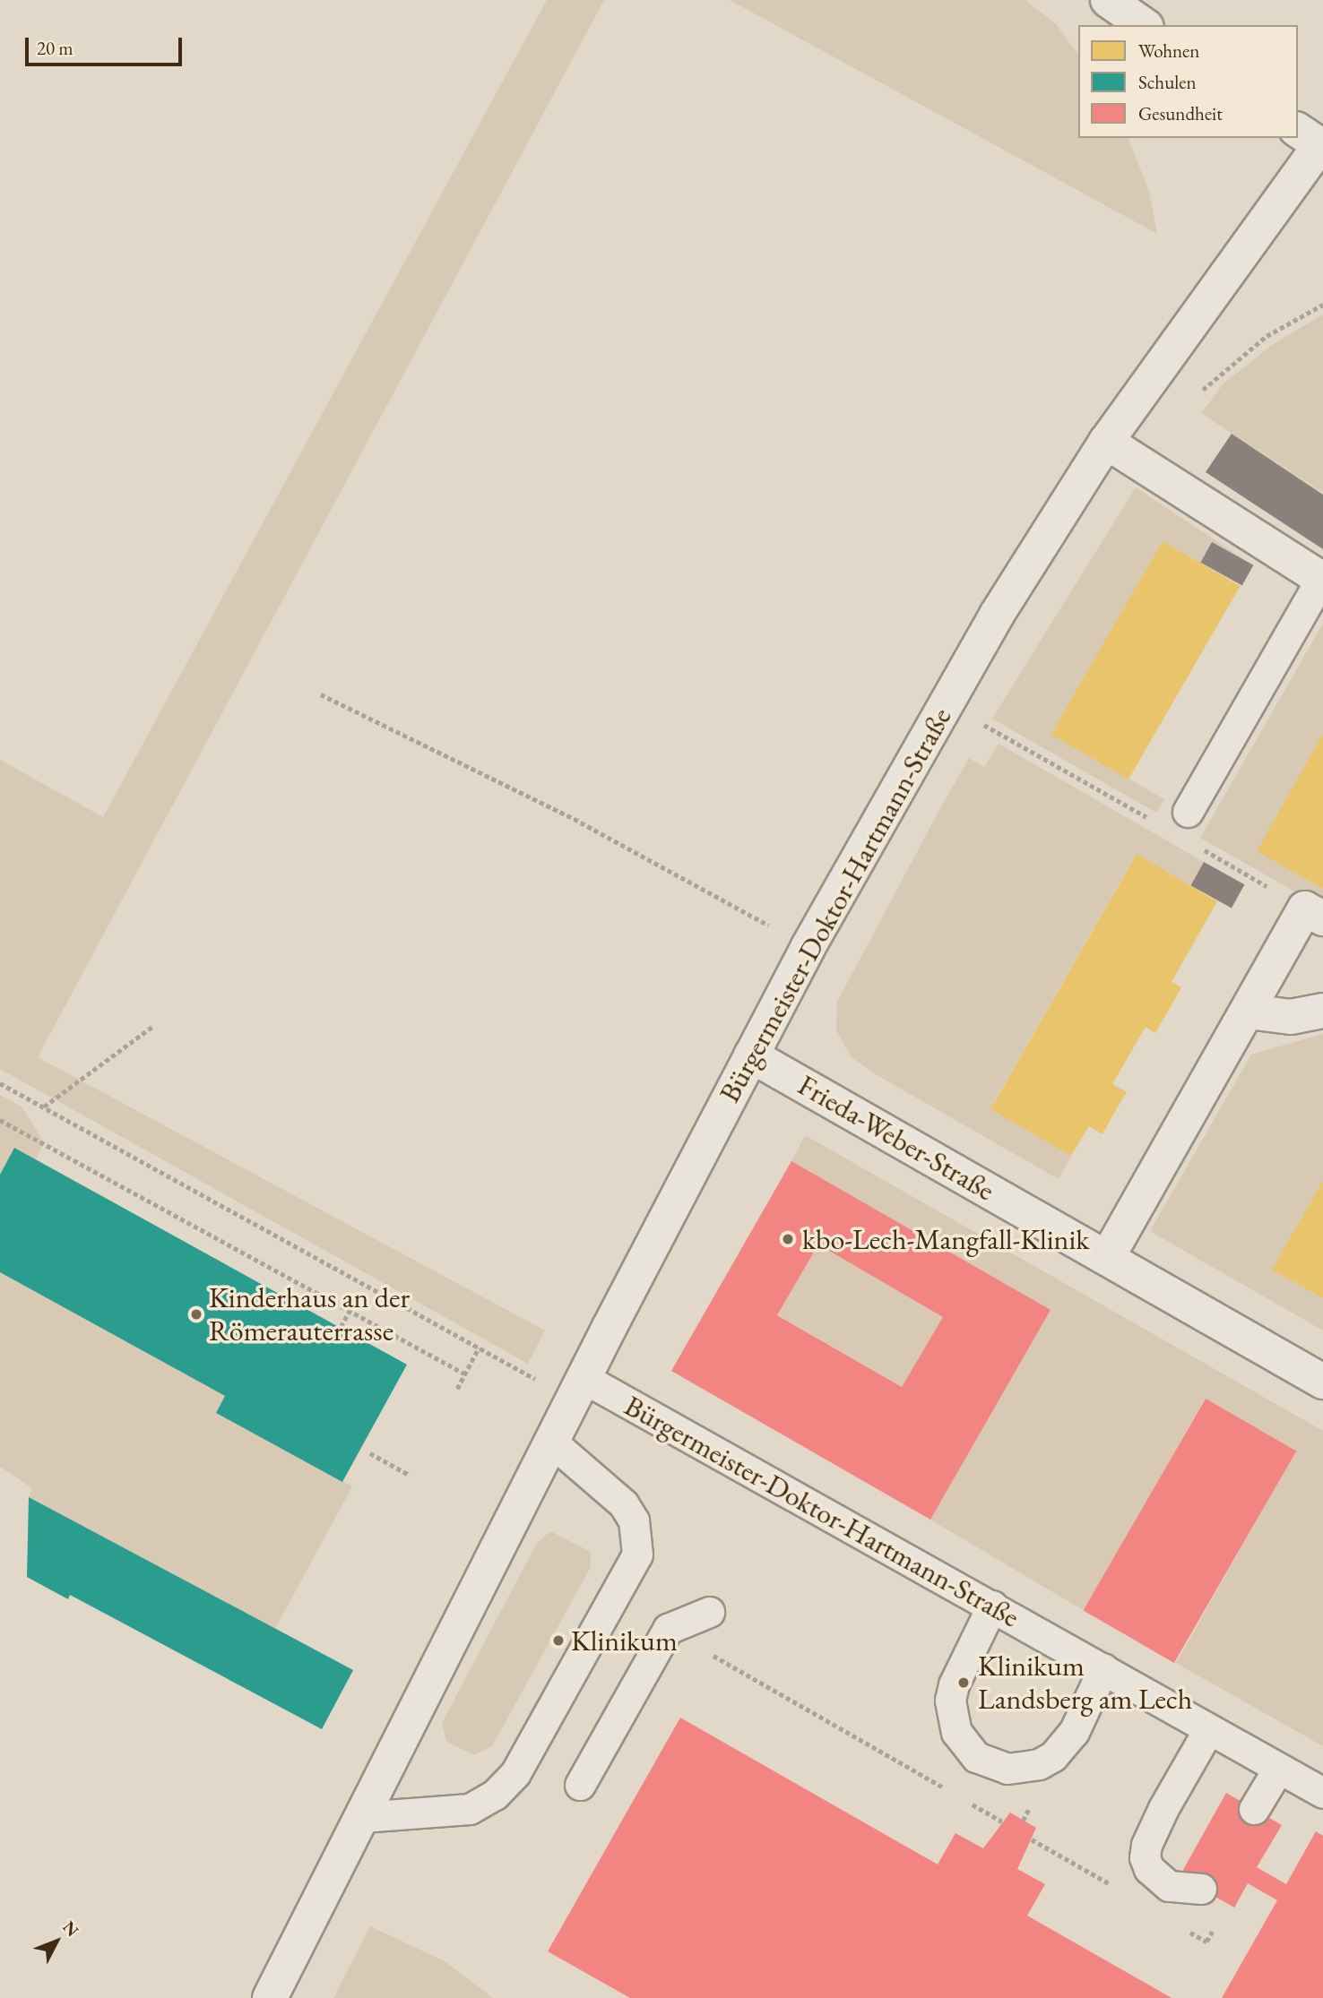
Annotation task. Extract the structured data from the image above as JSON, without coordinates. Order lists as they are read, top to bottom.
{
  "streets": {
    "street": ["Bürgermeister-Doktor-Hartmann-Straße", "Frieda-Weber-Straße"]
  },
  "crossings": [
    ["Bürgermeister-Doktor-Hartmann-Straße", "Frieda-Weber-Straße"]
  ],
  "places": [
    "kbo-Lech-Mangfall-Klinik",
    "Kinderhaus an der Römerauterrasse",
    "Klinikum",
    "Klinikum Landsberg am Lech"
  ],
  "legend": ["Wohnen", "Schulen", "Gesundheit"],
  "scale_bar": "20 m",
  "north": "top right"
}
